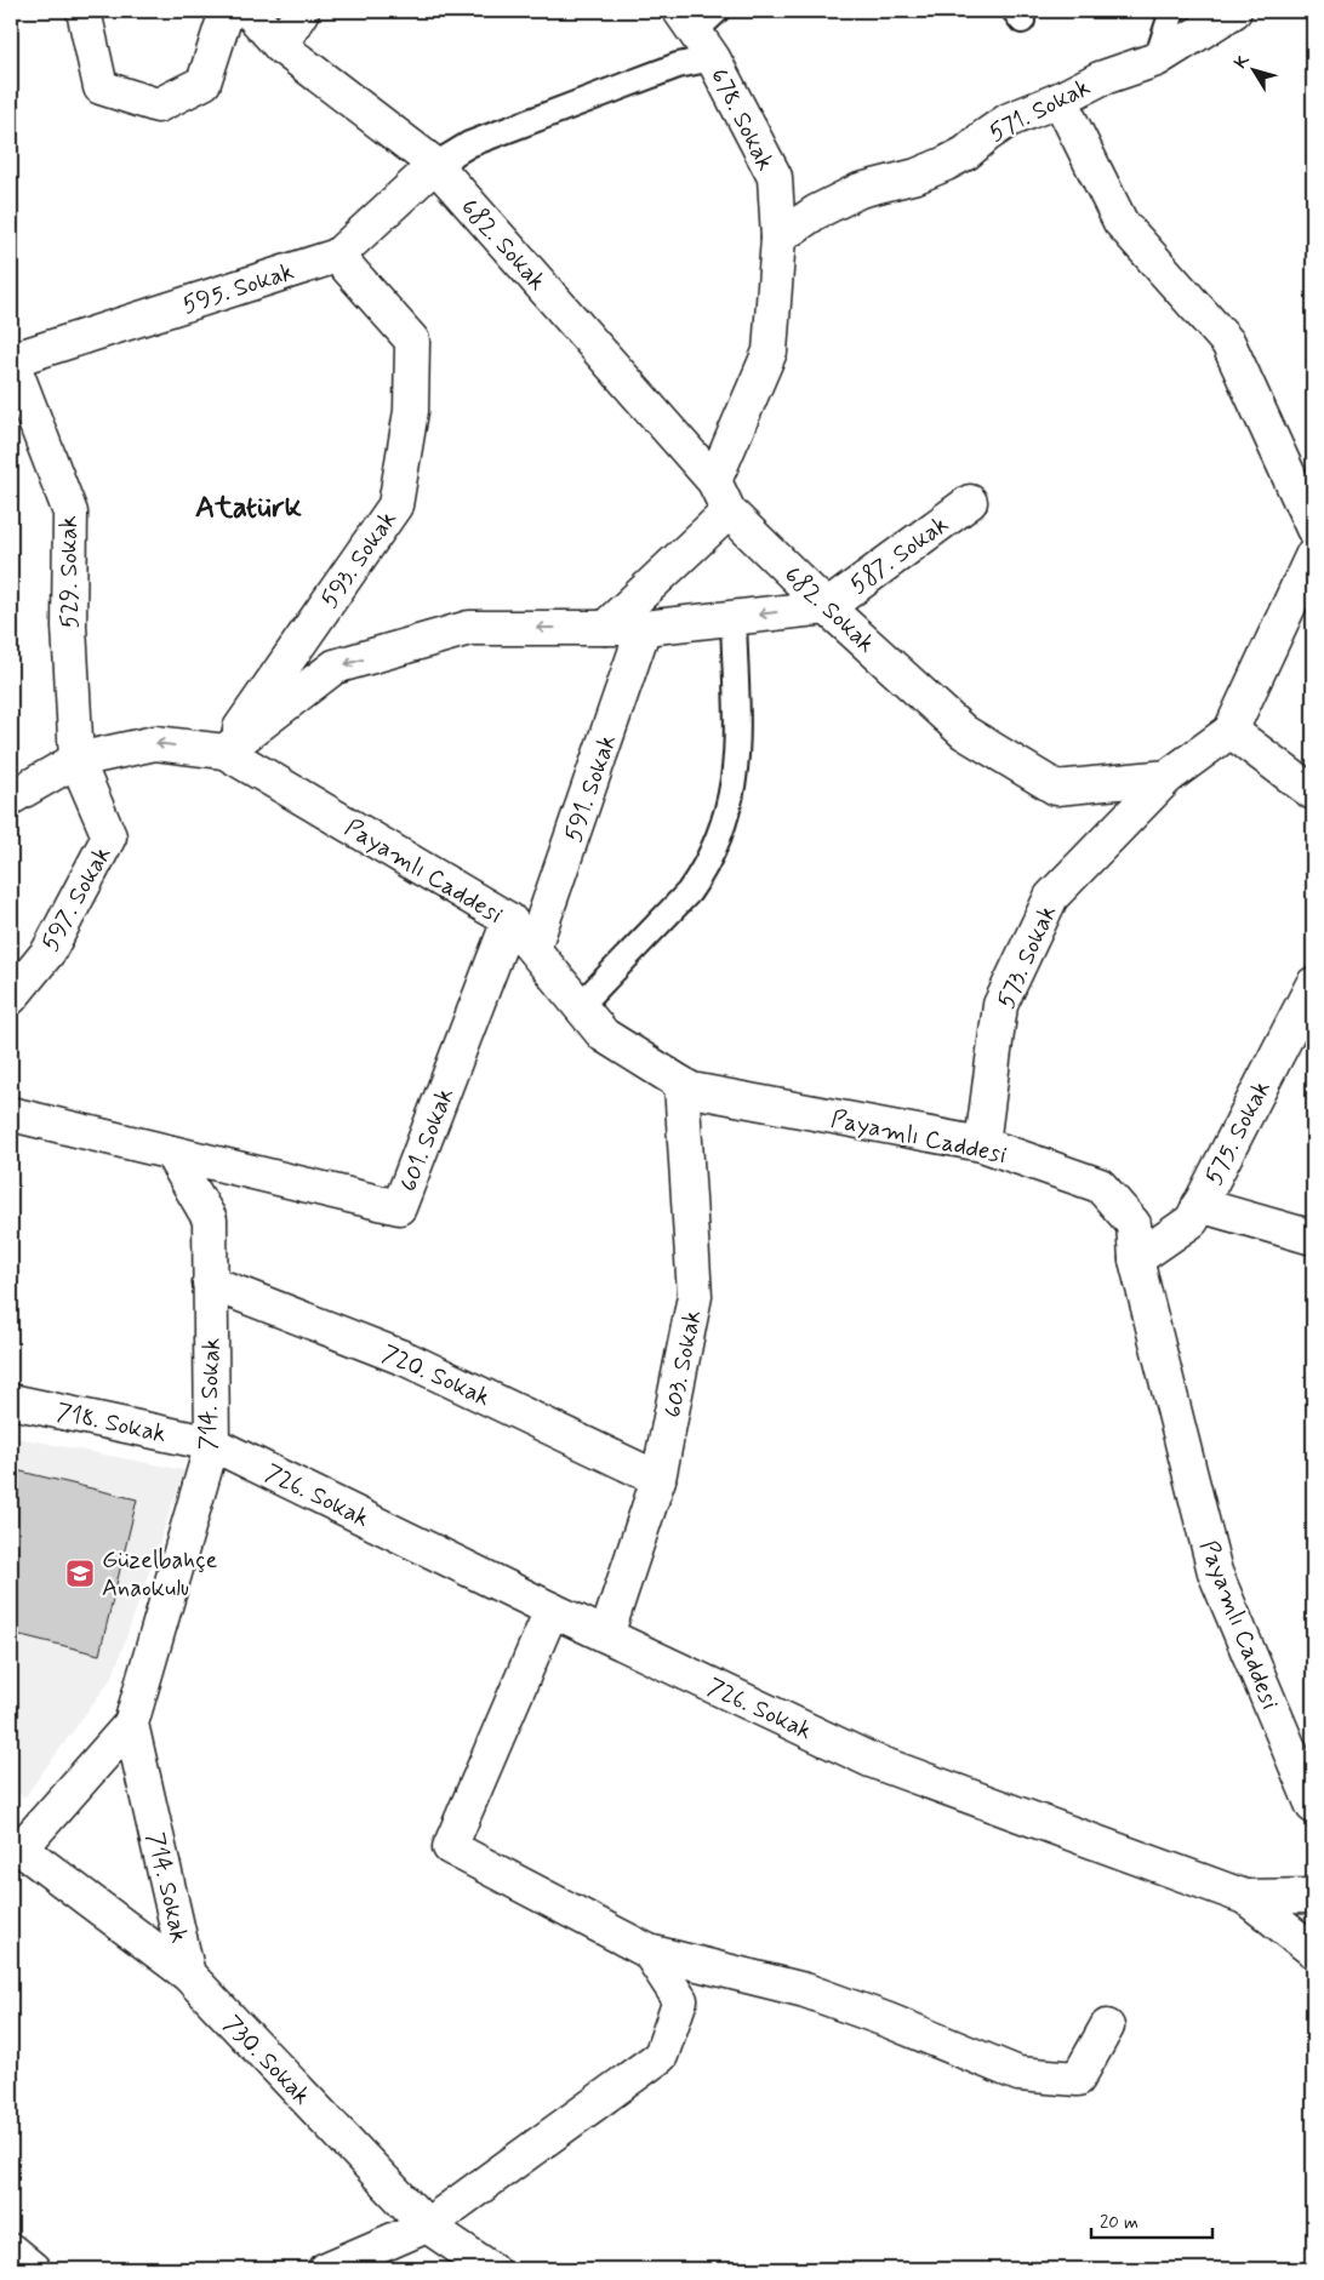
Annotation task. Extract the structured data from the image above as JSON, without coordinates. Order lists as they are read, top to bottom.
{
  "streets": {
    "street": [
      "571. Sokak",
      "678. Sokak",
      "682. Sokak",
      "595. Sokak",
      "587. Sokak",
      "593. Sokak",
      "529. Sokak",
      "591. Sokak",
      "Payamlı Caddesi",
      "597. Sokak",
      "573. Sokak",
      "575. Sokak",
      "601. Sokak",
      "603. Sokak",
      "720. Sokak",
      "714. Sokak",
      "718. Sokak",
      "726. Sokak",
      "730. Sokak"
    ]
  },
  "crossings": [
    ["571. Sokak", "678. Sokak"],
    ["678. Sokak", "682. Sokak"],
    ["682. Sokak", "595. Sokak"],
    ["682. Sokak", "587. Sokak"],
    ["682. Sokak", "573. Sokak"],
    ["595. Sokak", "593. Sokak"],
    ["595. Sokak", "529. Sokak"],
    ["593. Sokak", "Payamlı Caddesi"],
    ["529. Sokak", "597. Sokak"],
    ["591. Sokak", "Payamlı Caddesi"],
    ["Payamlı Caddesi", "573. Sokak"],
    ["Payamlı Caddesi", "575. Sokak"],
    ["Payamlı Caddesi", "601. Sokak"],
    ["Payamlı Caddesi", "603. Sokak"],
    ["601. Sokak", "714. Sokak"],
    ["603. Sokak", "720. Sokak"],
    ["603. Sokak", "726. Sokak"],
    ["720. Sokak", "714. Sokak"],
    ["714. Sokak", "718. Sokak"],
    ["714. Sokak", "726. Sokak"],
    ["714. Sokak", "730. Sokak"],
    ["718. Sokak", "726. Sokak"]
  ],
  "districts": ["Atatürk"],
  "places": {
    "school or university": ["Güzelbahçe Anaokulu"]
  },
  "scale_bar": "20 m",
  "north": "top left"
}
